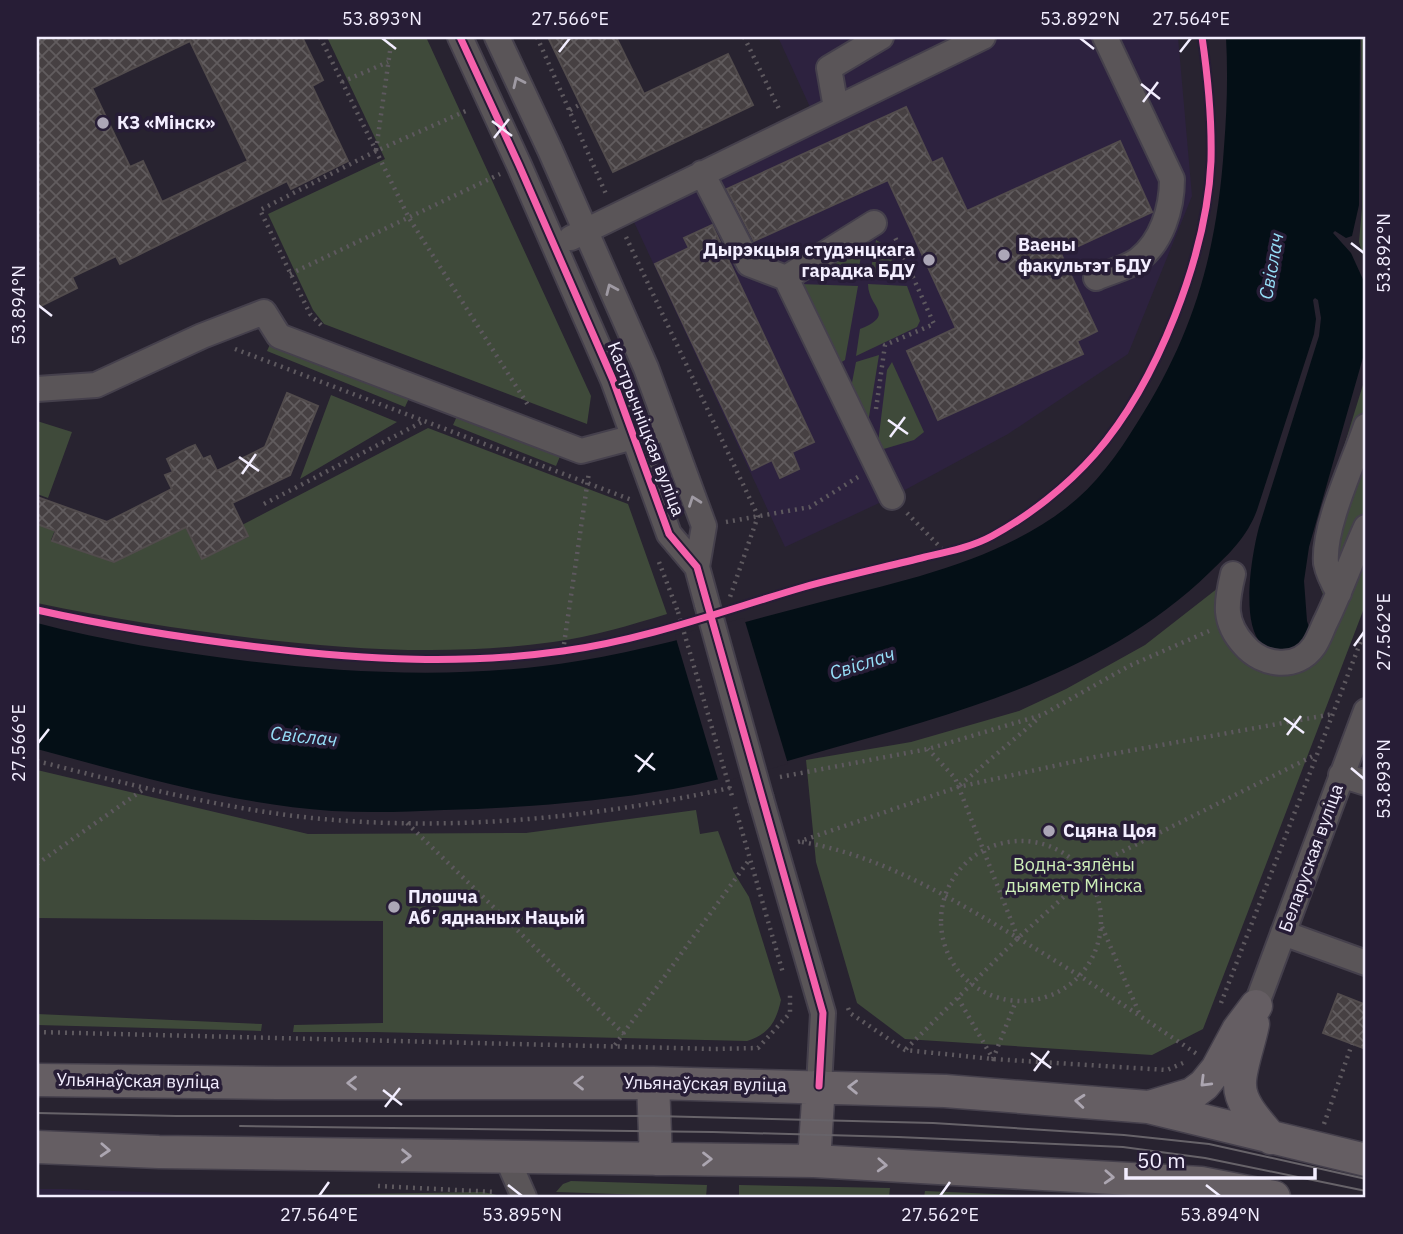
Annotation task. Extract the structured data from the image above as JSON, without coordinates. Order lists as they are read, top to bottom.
{
  "streets": {
    "main road": ["Ульянаўская вуліца"],
    "street": ["Кастрычніцкая вуліца", "Беларуская вуліца"]
  },
  "crossings": [
    ["Кастрычніцкая вуліца", "Ульянаўская вуліца"]
  ],
  "water": ["Свіслач"],
  "parks": ["Водна-зялёны дыяметр Мінска"],
  "places": [
    "КЗ «Мінск»",
    "Ваены факультэт БДУ",
    "Дырэкцыя студэнцкага гарадка БДУ",
    "Сцяна Цоя",
    "Плошча Абʼяднаных Нацый"
  ],
  "scale_bar": "50 m",
  "coordinates": [
    "53.893°N",
    "27.566°E",
    "53.892°N",
    "27.564°E",
    "53.894°N",
    "27.562°E",
    "53.895°N"
  ]
}
